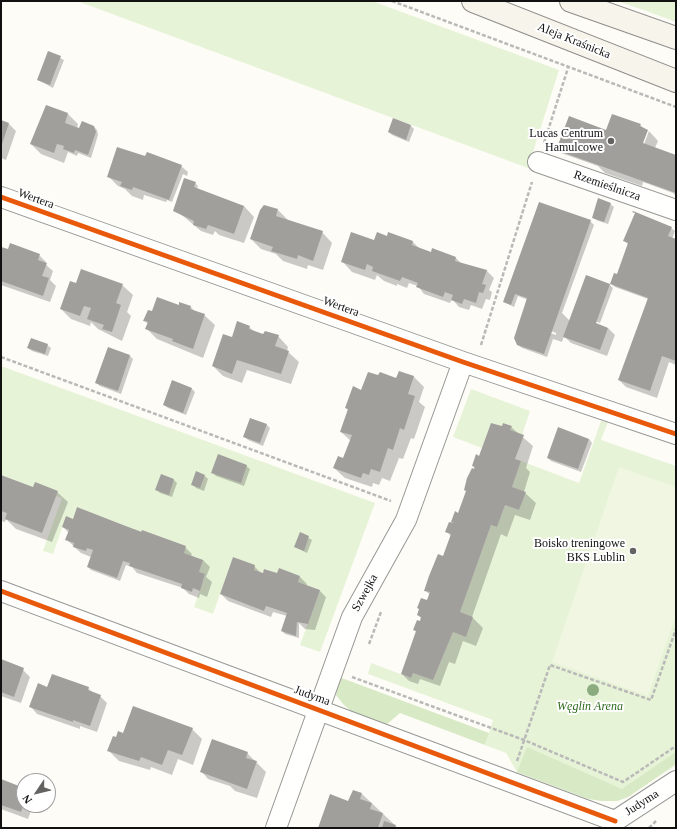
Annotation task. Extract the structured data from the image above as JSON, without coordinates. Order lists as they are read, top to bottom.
{
  "streets": {
    "main road": ["Aleja Kraśnicka"],
    "street": [
      "Rzemieślnicza",
      "Wertera",
      "Szwejka",
      "Judyma"
    ]
  },
  "crossings": [
    ["Wertera", "Szwejka"],
    ["Szwejka", "Judyma"]
  ],
  "parks": ["Węglin Arena"],
  "places": ["Lucas Centrum Hamulcowe", "Boisko treningowe BKS Lublin"],
  "north": "bottom left"
}
